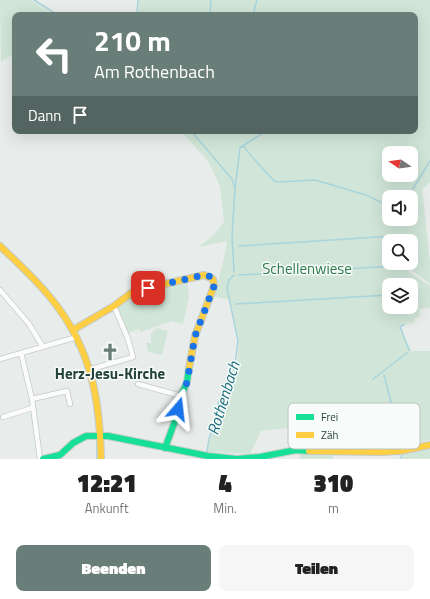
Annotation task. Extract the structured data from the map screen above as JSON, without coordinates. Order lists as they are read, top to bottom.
{
  "water": ["Rothenbach"],
  "parks": ["Schellenwiese"],
  "places": {
    "church": ["Herz-Jesu-Kirche"]
  },
  "legend": ["Frei", "Zäh"],
  "north": "left",
  "page": {
    "turn": ["210 m", "Am Rothenbach"],
    "then": "Dann",
    "eta": [
      "12:21",
      "Ankunft",
      "4",
      "Min.",
      "310",
      "m"
    ],
    "buttons": ["Beenden", "Teilen"]
  }
}
